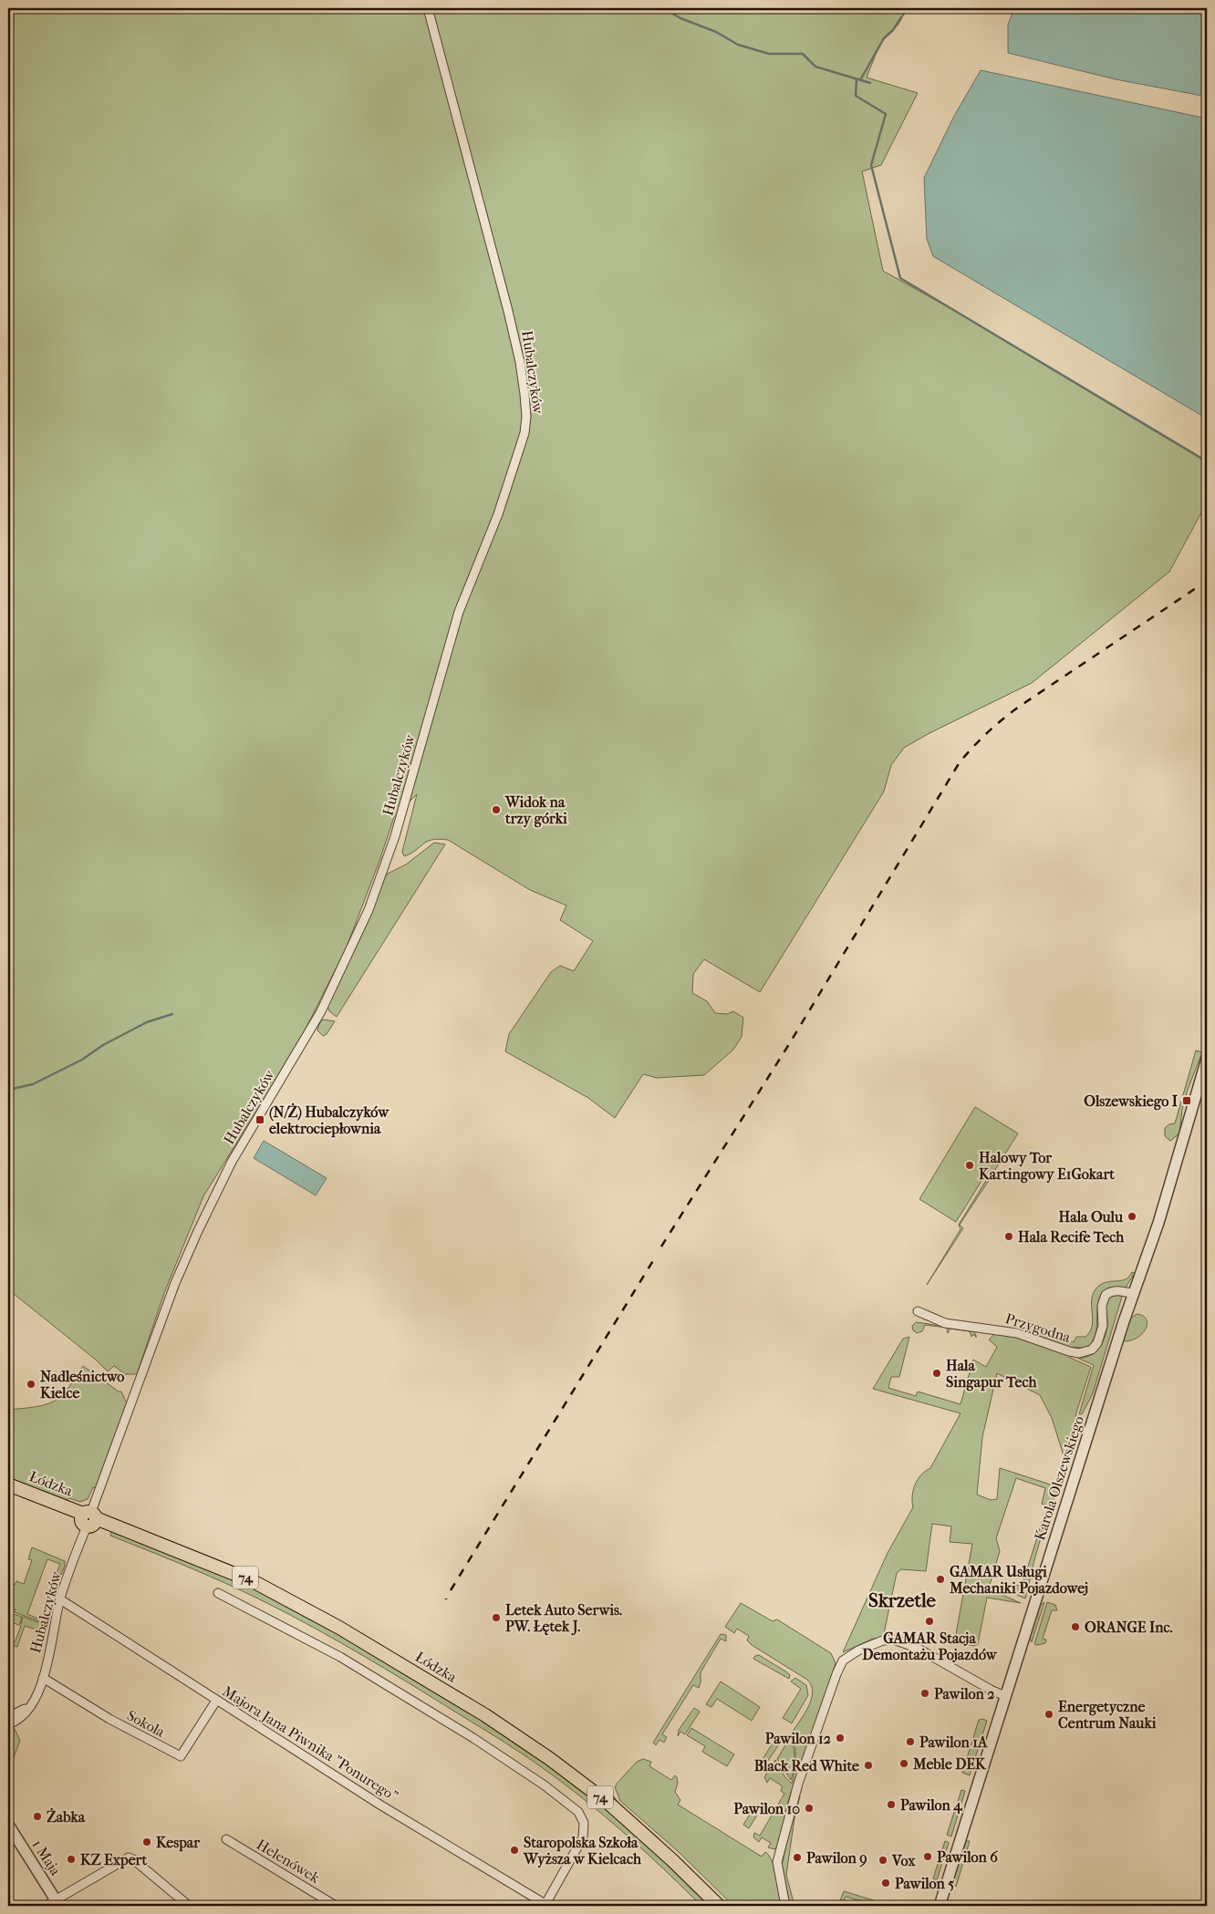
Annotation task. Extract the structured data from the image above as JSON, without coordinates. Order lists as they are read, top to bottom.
{
  "streets": {
    "main road": ["Łódzka", "74"],
    "street": [
      "Hubalczyków",
      "Przygodna",
      "Karola Olszewskiego",
      "Sokola",
      "Majora Jana Piwnika \"Ponurego\"",
      "1 Maja",
      "Helenówek"
    ]
  },
  "crossings": [
    ["Hubalczyków", "Łódzka"],
    ["Hubalczyków", "Sokola"],
    ["Hubalczyków", "Majora Jana Piwnika \"Ponurego\""],
    ["Przygodna", "Karola Olszewskiego"],
    ["Sokola", "Majora Jana Piwnika \"Ponurego\""]
  ],
  "districts": ["Skrzetle"],
  "places": {
    "other": [
      "Widok na trzy górki",
      "Halowy Tor Kartingowy E1Gokart",
      "Hala Oulu",
      "Hala Recife Tech",
      "Hala Singapur Tech",
      "Nadleśnictwo Kielce",
      "GAMAR Usługi Mechaniki Pojazdowej",
      "Letek Auto Serwis. PW. Łętek J.",
      "GAMAR Stacja Demontażu Pojazdów",
      "ORANGE Inc.",
      "Pawilon 2",
      "Energetyczne Centrum Nauki",
      "Pawilon 12",
      "Pawilon 1A",
      "Meble DEK",
      "Black Red White",
      "Pawilon 4",
      "Pawilon 10",
      "Żabka",
      "Kespar",
      "Staropolska Szkoła Wyższa w Kielcach",
      "Pawilon 6",
      "Pawilon 9",
      "KZ Expert",
      "Vox",
      "Pawilon 5"
    ],
    "transit": ["Olszewskiego I", "(N/Ż) Hubalczyków elektrociepłownia"]
  }
}
